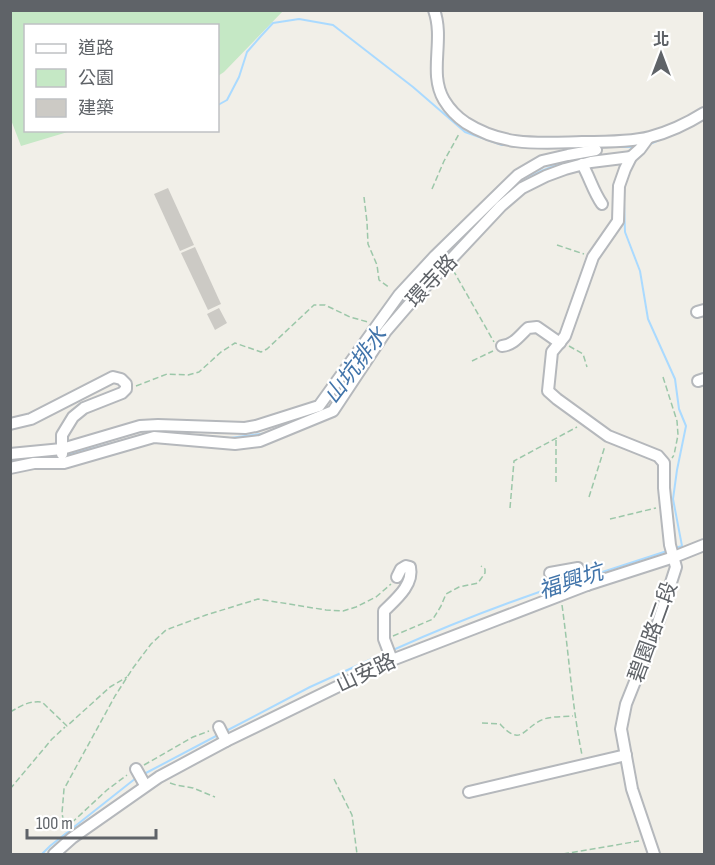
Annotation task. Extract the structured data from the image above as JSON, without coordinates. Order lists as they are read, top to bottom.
{
  "streets": {
    "street": ["環寺路", "碧園路二段", "山安路"]
  },
  "crossings": [
    ["碧園路二段", "山安路"]
  ],
  "water": ["山坑排水", "福興坑"],
  "legend": ["道路", "公園", "建築"],
  "scale_bar": "100 m",
  "north": "top"
}
